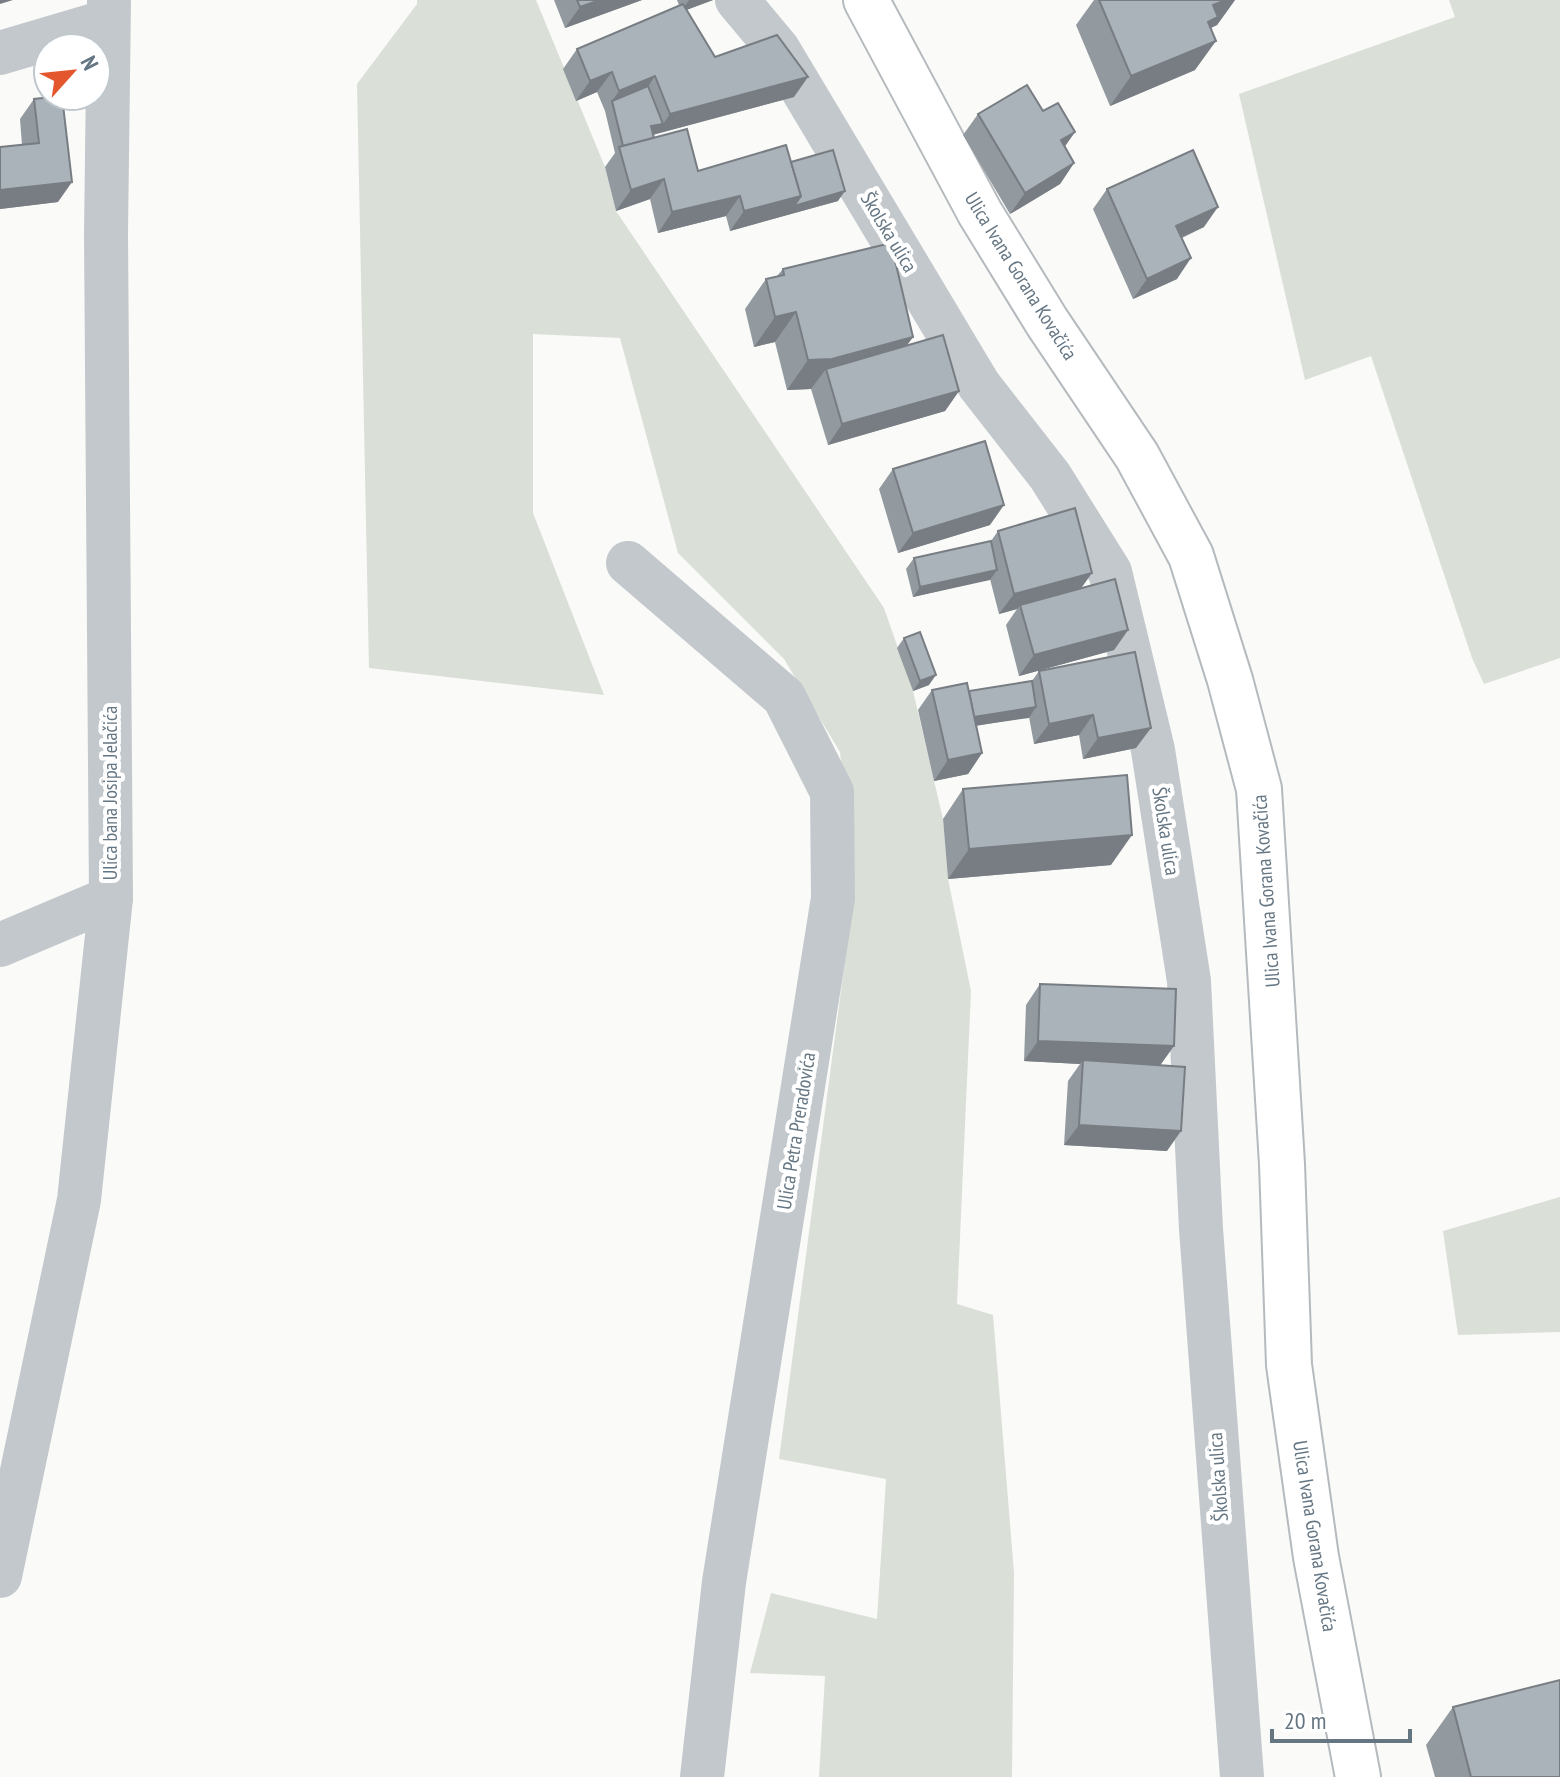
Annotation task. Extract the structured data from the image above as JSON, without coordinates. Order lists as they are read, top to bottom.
{
  "streets": {
    "main road": ["Ulica Ivana Gorana Kovačića"],
    "street": ["Školska ulica", "Ulica bana Josipa Jelačića", "Ulica Petra Preradovića"]
  },
  "scale_bar": "20 m",
  "north": "top right"
}
